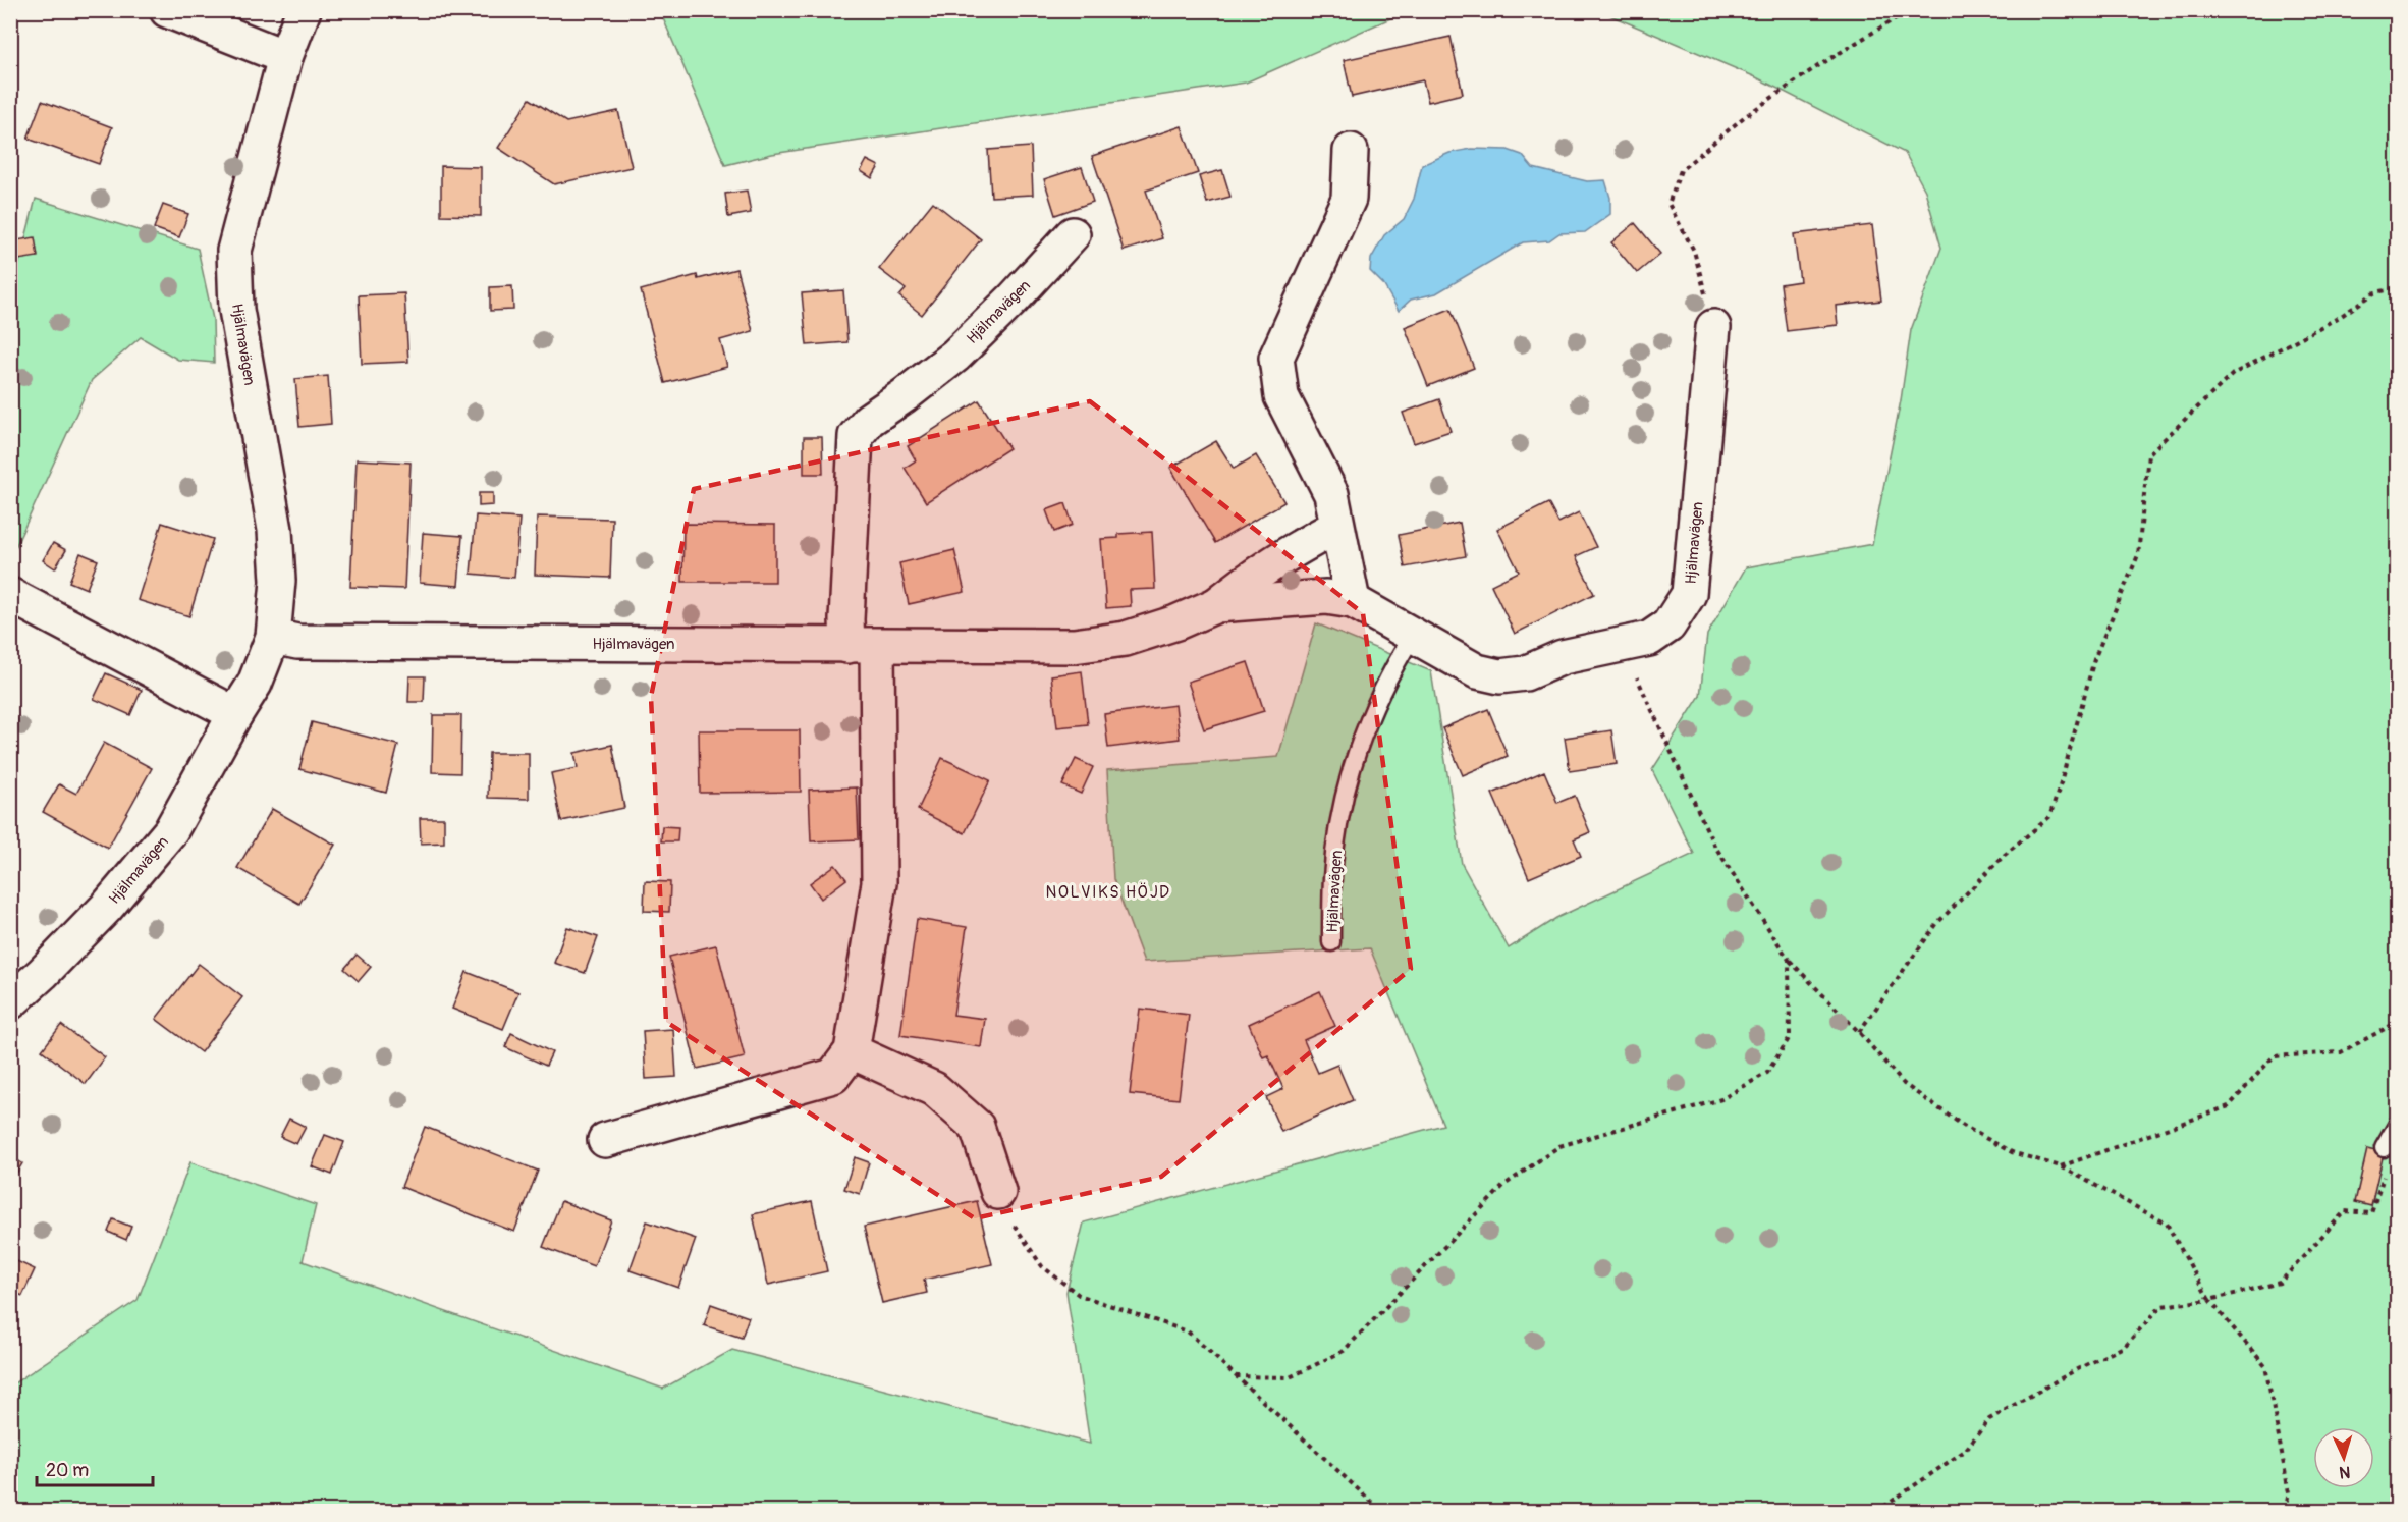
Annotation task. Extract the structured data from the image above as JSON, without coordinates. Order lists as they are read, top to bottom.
{
  "streets": {
    "street": ["Hjälmavägen"]
  },
  "districts": ["NOLVIKS HÖJD"],
  "scale_bar": "20 m",
  "north": "bottom"
}
